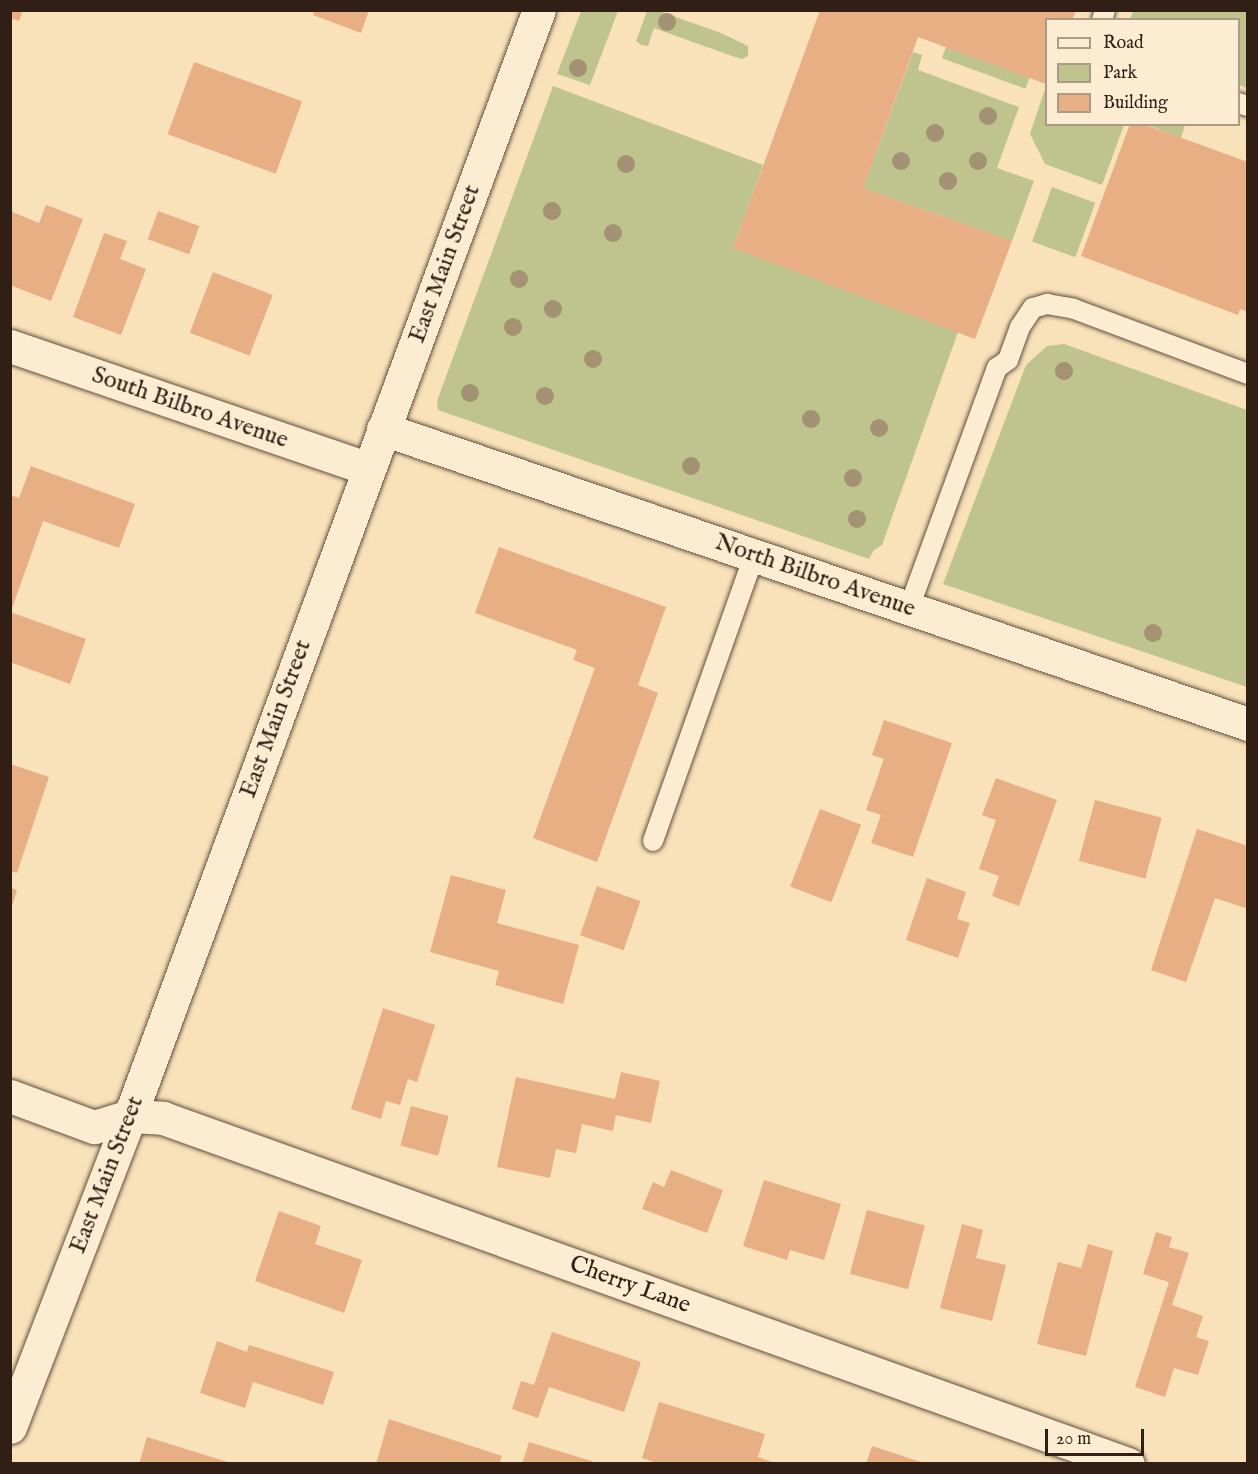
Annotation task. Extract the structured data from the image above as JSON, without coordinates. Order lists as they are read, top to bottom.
{
  "streets": {
    "street": [
      "East Main Street",
      "South Bilbro Avenue",
      "North Bilbro Avenue",
      "Cherry Lane"
    ]
  },
  "crossings": [
    ["East Main Street", "South Bilbro Avenue"],
    ["East Main Street", "North Bilbro Avenue"],
    ["East Main Street", "Cherry Lane"]
  ],
  "legend": ["Road", "Park", "Building"],
  "scale_bar": "20 m"
}
